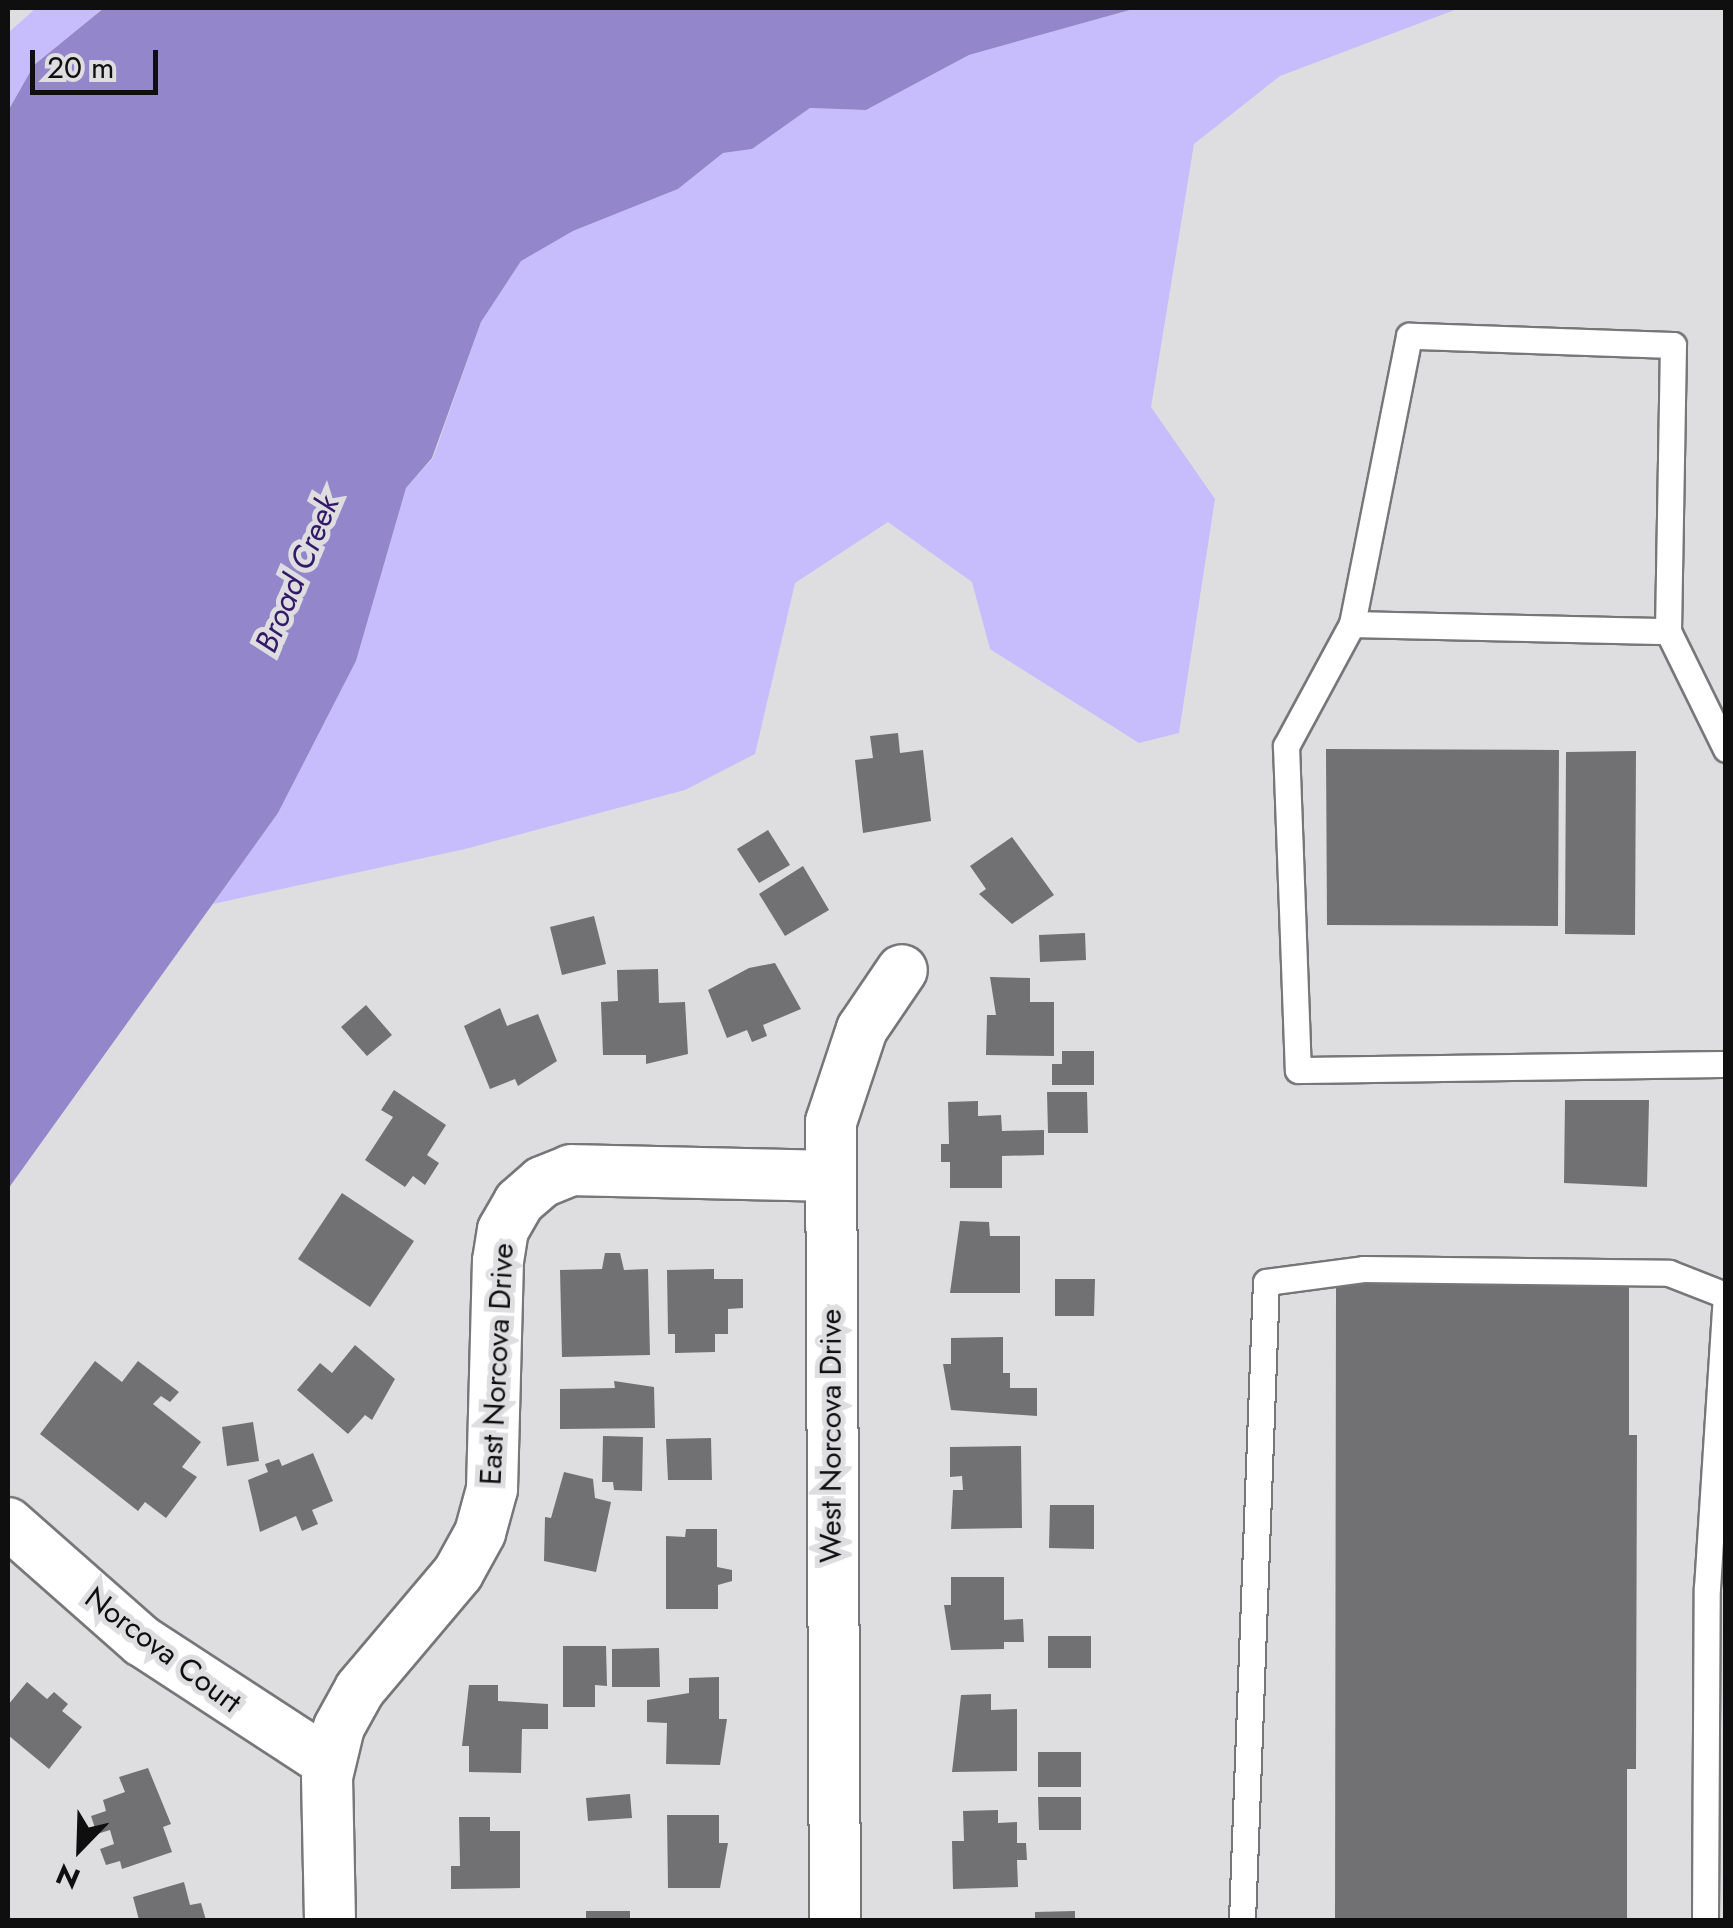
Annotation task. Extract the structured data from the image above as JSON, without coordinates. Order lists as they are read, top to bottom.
{
  "streets": {
    "street": ["East Norcova Drive", "West Norcova Drive", "Norcova Court"]
  },
  "crossings": [
    ["East Norcova Drive", "West Norcova Drive"],
    ["East Norcova Drive", "Norcova Court"]
  ],
  "water": ["Broad Creek"],
  "scale_bar": "20 m",
  "north": "bottom left"
}
